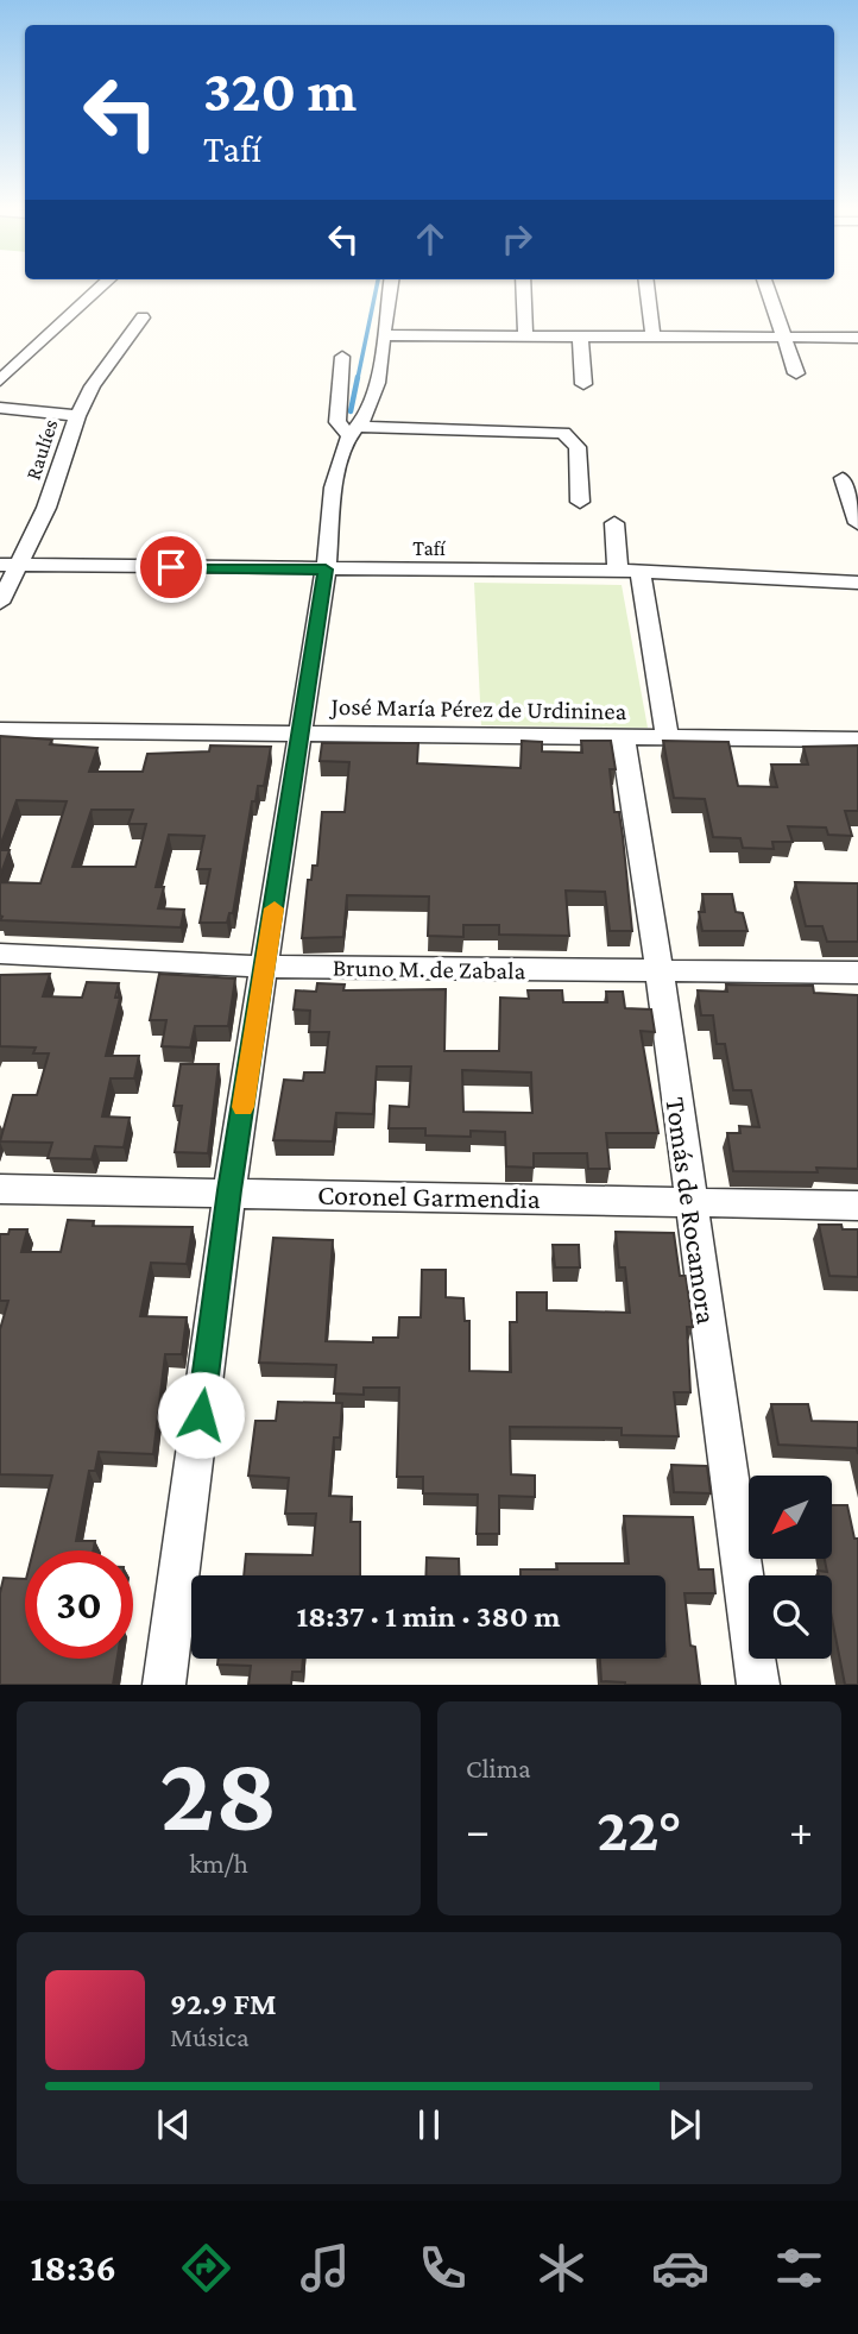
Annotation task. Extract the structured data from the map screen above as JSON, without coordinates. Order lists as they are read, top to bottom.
{
  "streets": {
    "street": [
      "Raulíes",
      "Tafí",
      "José María Pérez de Urdininea",
      "Bruno M. de Zabala",
      "Coronel Garmendia",
      "Tomás de Rocamora"
    ]
  },
  "crossings": [
    ["Raulíes", "Tafí"],
    ["José María Pérez de Urdininea", "Tomás de Rocamora"],
    ["Bruno M. de Zabala", "Tomás de Rocamora"],
    ["Coronel Garmendia", "Tomás de Rocamora"]
  ],
  "north": "bottom left",
  "page": {
    "turn": ["320 m", "Tafí"],
    "limit": "30",
    "trip": "18:37 · 1 min · 380 m",
    "tile": [
      ["28", "km/h"],
      "Clima"
    ],
    "heat": ["−", "22°", "+"],
    "song": ["92.9 FM", "Música"],
    "tabs": "18:36"
  }
}
